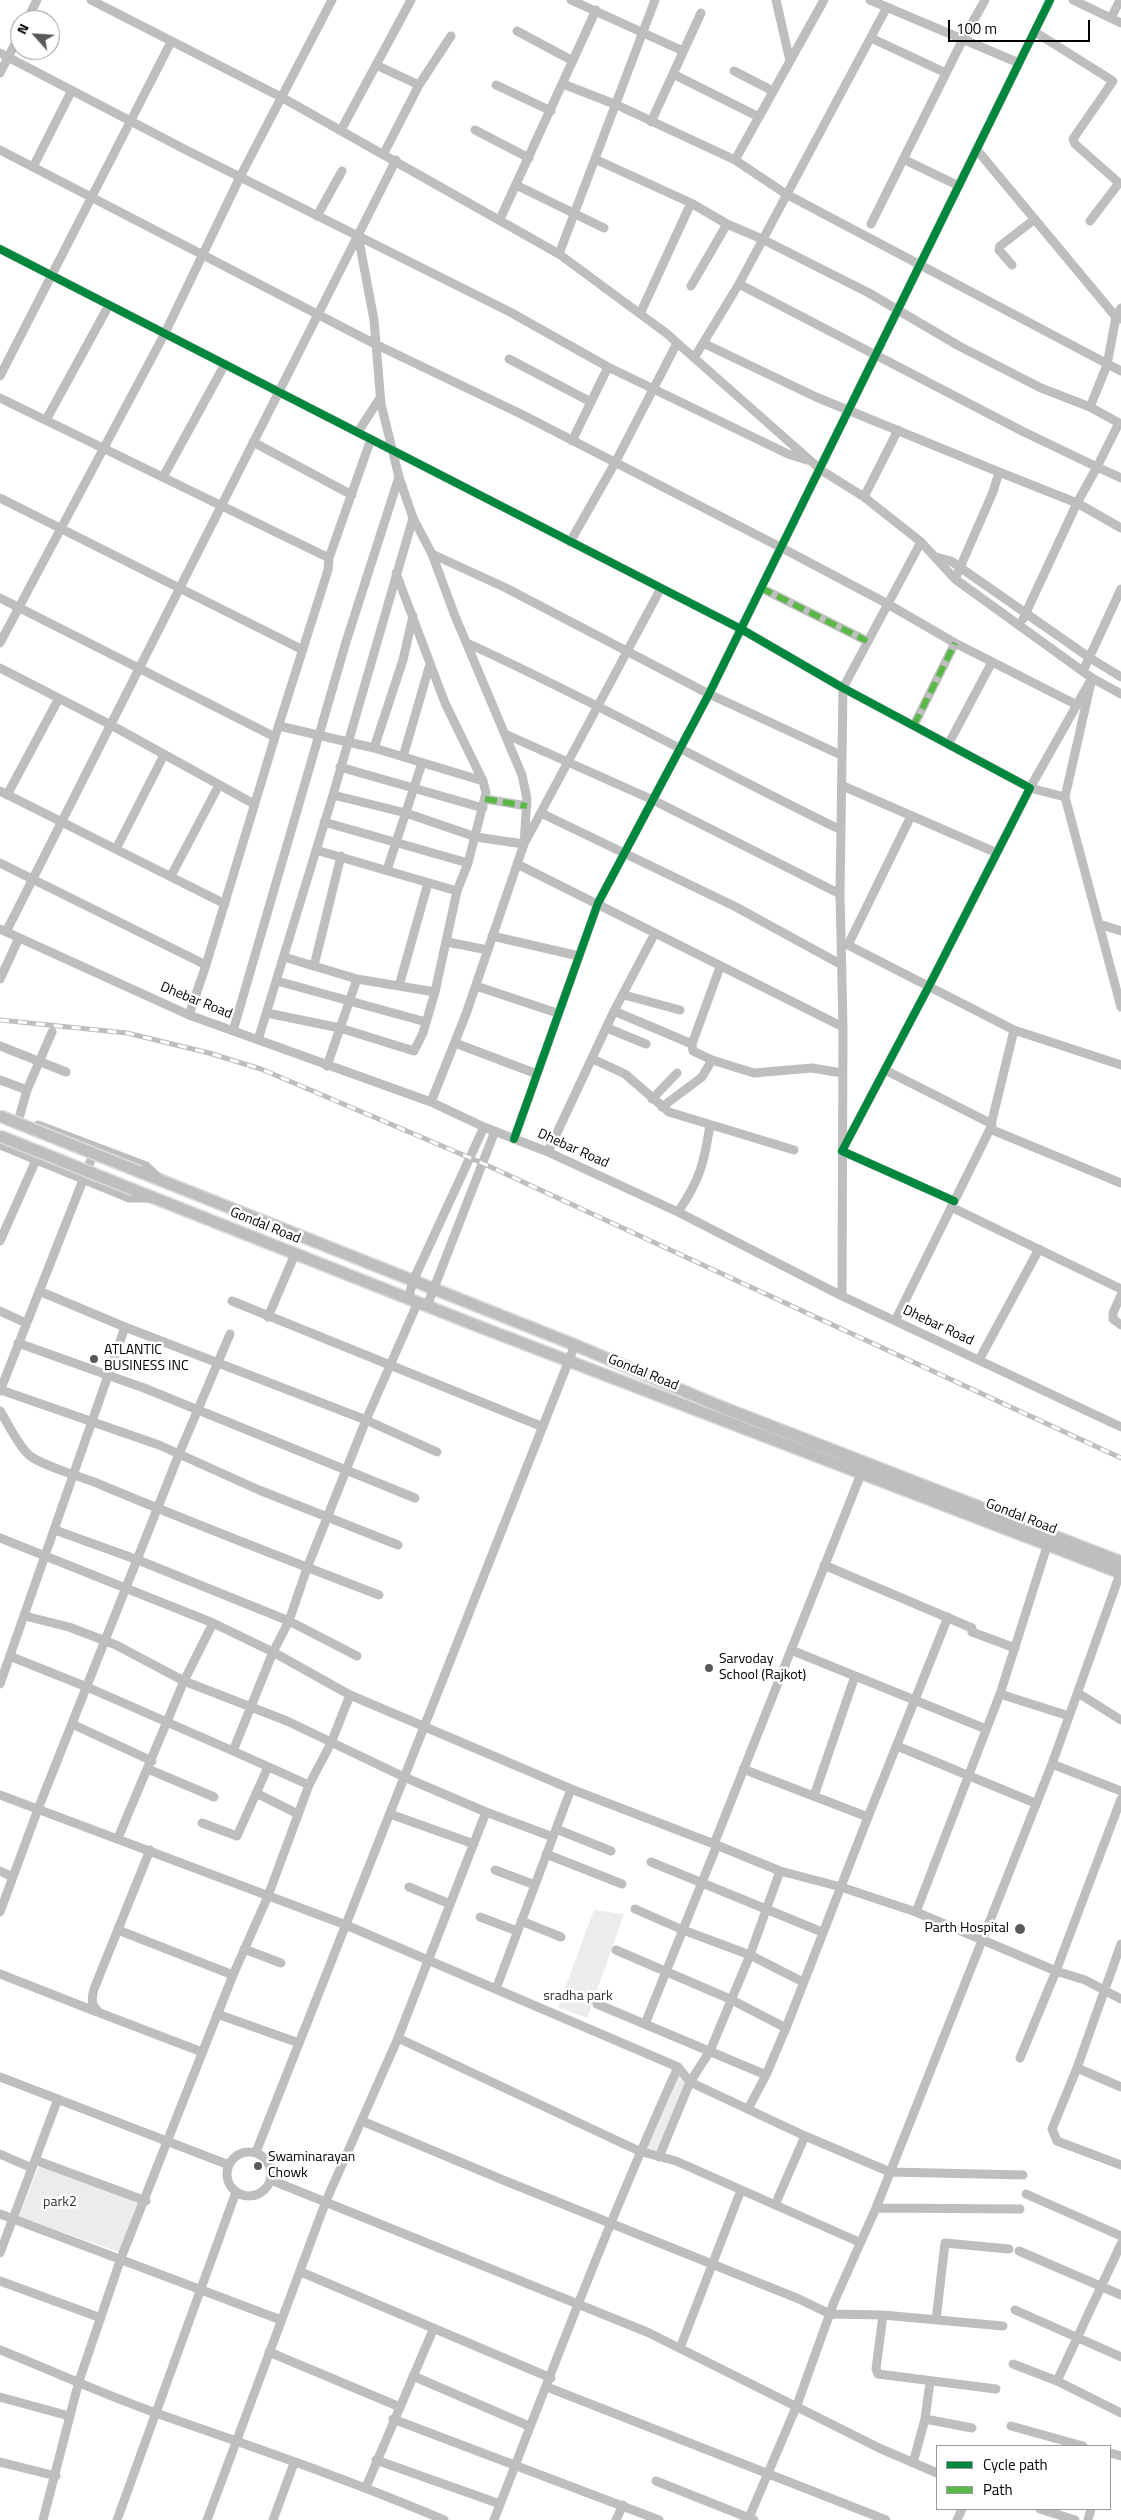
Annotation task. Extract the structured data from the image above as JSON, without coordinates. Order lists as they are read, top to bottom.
{
  "streets": {
    "main road": ["Gondal Road"],
    "street": ["Dhebar Road"]
  },
  "parks": ["sradha park", "park2"],
  "places": [
    "ATLANTIC BUSINESS INC",
    "Sarvoday School (Rajkot)",
    "Parth Hospital",
    "Swaminarayan Chowk"
  ],
  "legend": ["Cycle path", "Path"],
  "scale_bar": "100 m",
  "north": "top left"
}
